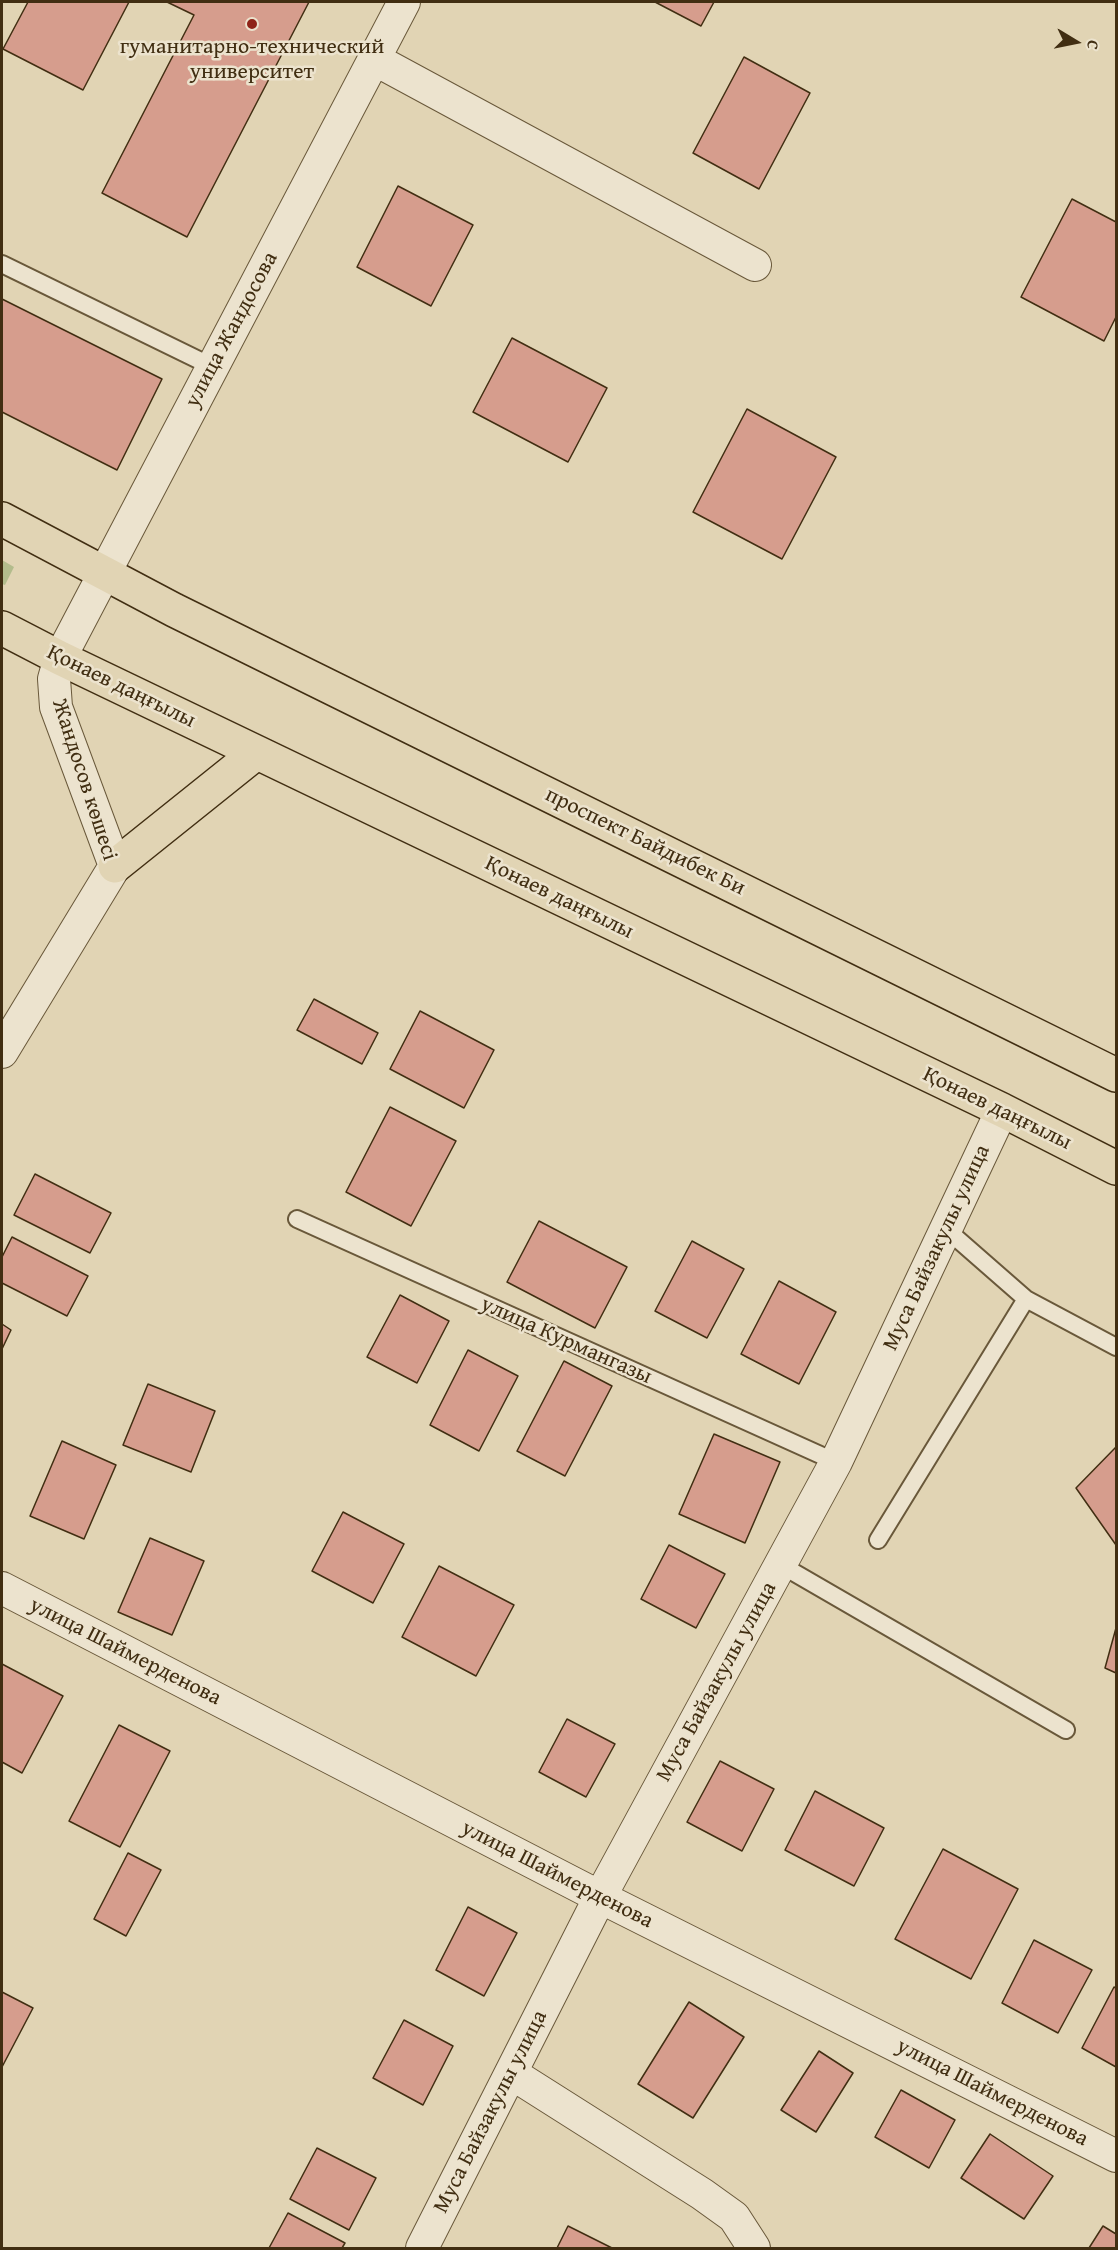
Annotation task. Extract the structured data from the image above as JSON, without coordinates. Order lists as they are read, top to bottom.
{
  "streets": {
    "main road": ["Қонаев даңғылы", "проспект Байдибек Би"],
    "street": [
      "улица Жандосова",
      "Жандосов көшесі",
      "Муса Байзакулы улица",
      "улица Шаймерденова"
    ],
    "lane": ["улица Курмангазы"]
  },
  "crossings": [
    ["улица Жандосова", "Қонаев даңғылы"],
    ["улица Жандосова", "Жандосов көшесі"],
    ["улица Жандосова", "проспект Байдибек Би"],
    ["Қонаев даңғылы", "Жандосов көшесі"],
    ["Қонаев даңғылы", "Муса Байзакулы улица"],
    ["Муса Байзакулы улица", "улица Курмангазы"],
    ["Муса Байзакулы улица", "улица Шаймерденова"]
  ],
  "places": ["гуманитарно-технический университет"],
  "north": "right"
}
